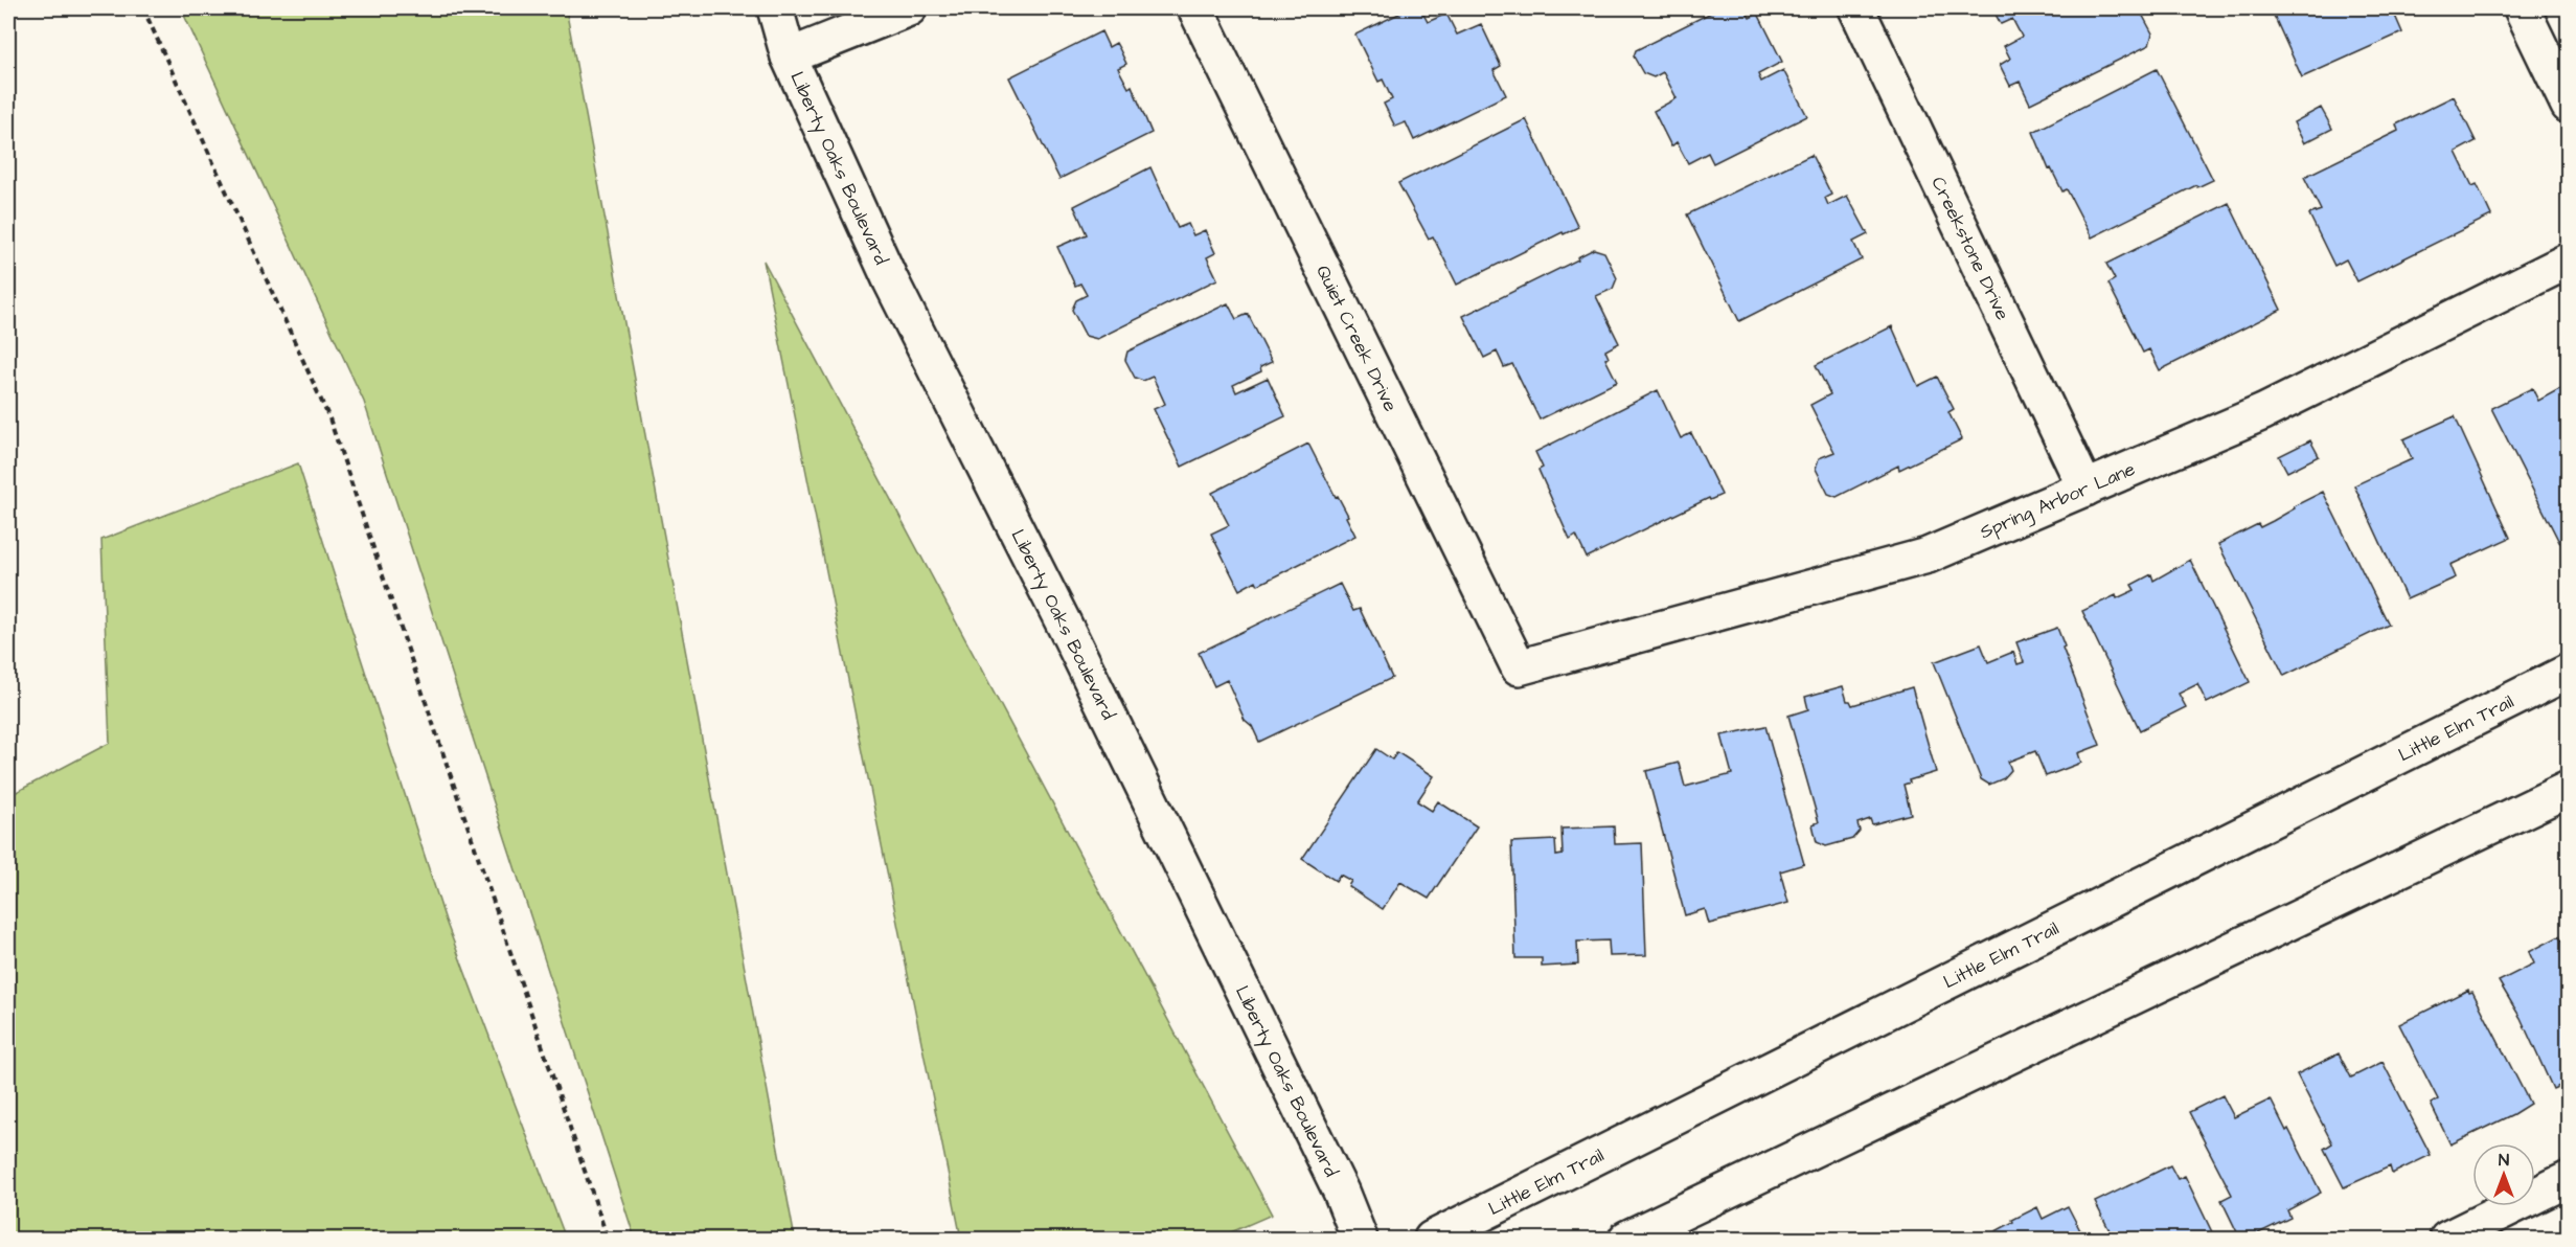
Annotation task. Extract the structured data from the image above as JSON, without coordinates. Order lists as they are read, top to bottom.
{
  "streets": {
    "street": [
      "Liberty Oaks Boulevard",
      "Creekstone Drive",
      "Quiet Creek Drive",
      "Spring Arbor Lane",
      "Little Elm Trail"
    ]
  },
  "crossings": [
    ["Creekstone Drive", "Spring Arbor Lane"],
    ["Quiet Creek Drive", "Spring Arbor Lane"]
  ],
  "north": "top"
}
